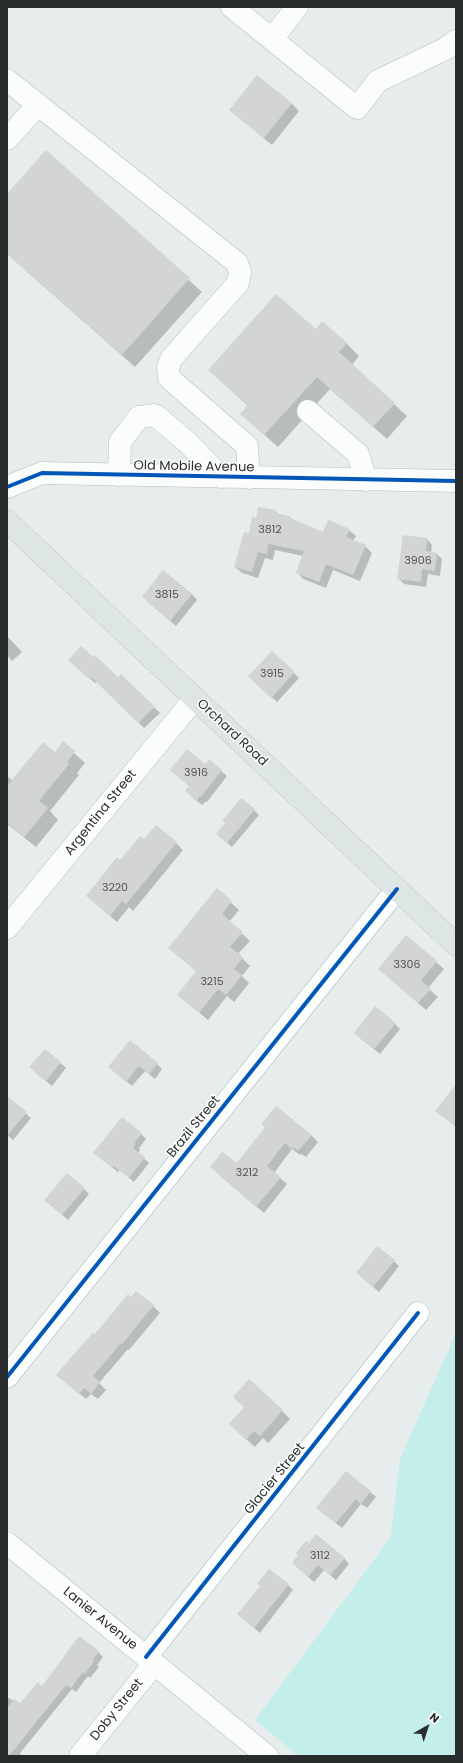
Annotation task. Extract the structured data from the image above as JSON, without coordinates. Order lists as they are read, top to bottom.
{
  "streets": {
    "main road": ["Orchard Road"],
    "street": [
      "Old Mobile Avenue",
      "Argentina Street",
      "Brazil Street",
      "Glacier Street",
      "Lanier Avenue",
      "Doby Street"
    ]
  },
  "crossings": [
    ["Orchard Road", "Argentina Street"],
    ["Orchard Road", "Brazil Street"],
    ["Glacier Street", "Lanier Avenue"],
    ["Glacier Street", "Doby Street"],
    ["Lanier Avenue", "Doby Street"]
  ],
  "house_numbers": [
    "3812",
    "3906",
    "3815",
    "3915",
    "3916",
    "3220",
    "3306",
    "3215",
    "3212",
    "3112"
  ],
  "north": "top right"
}
